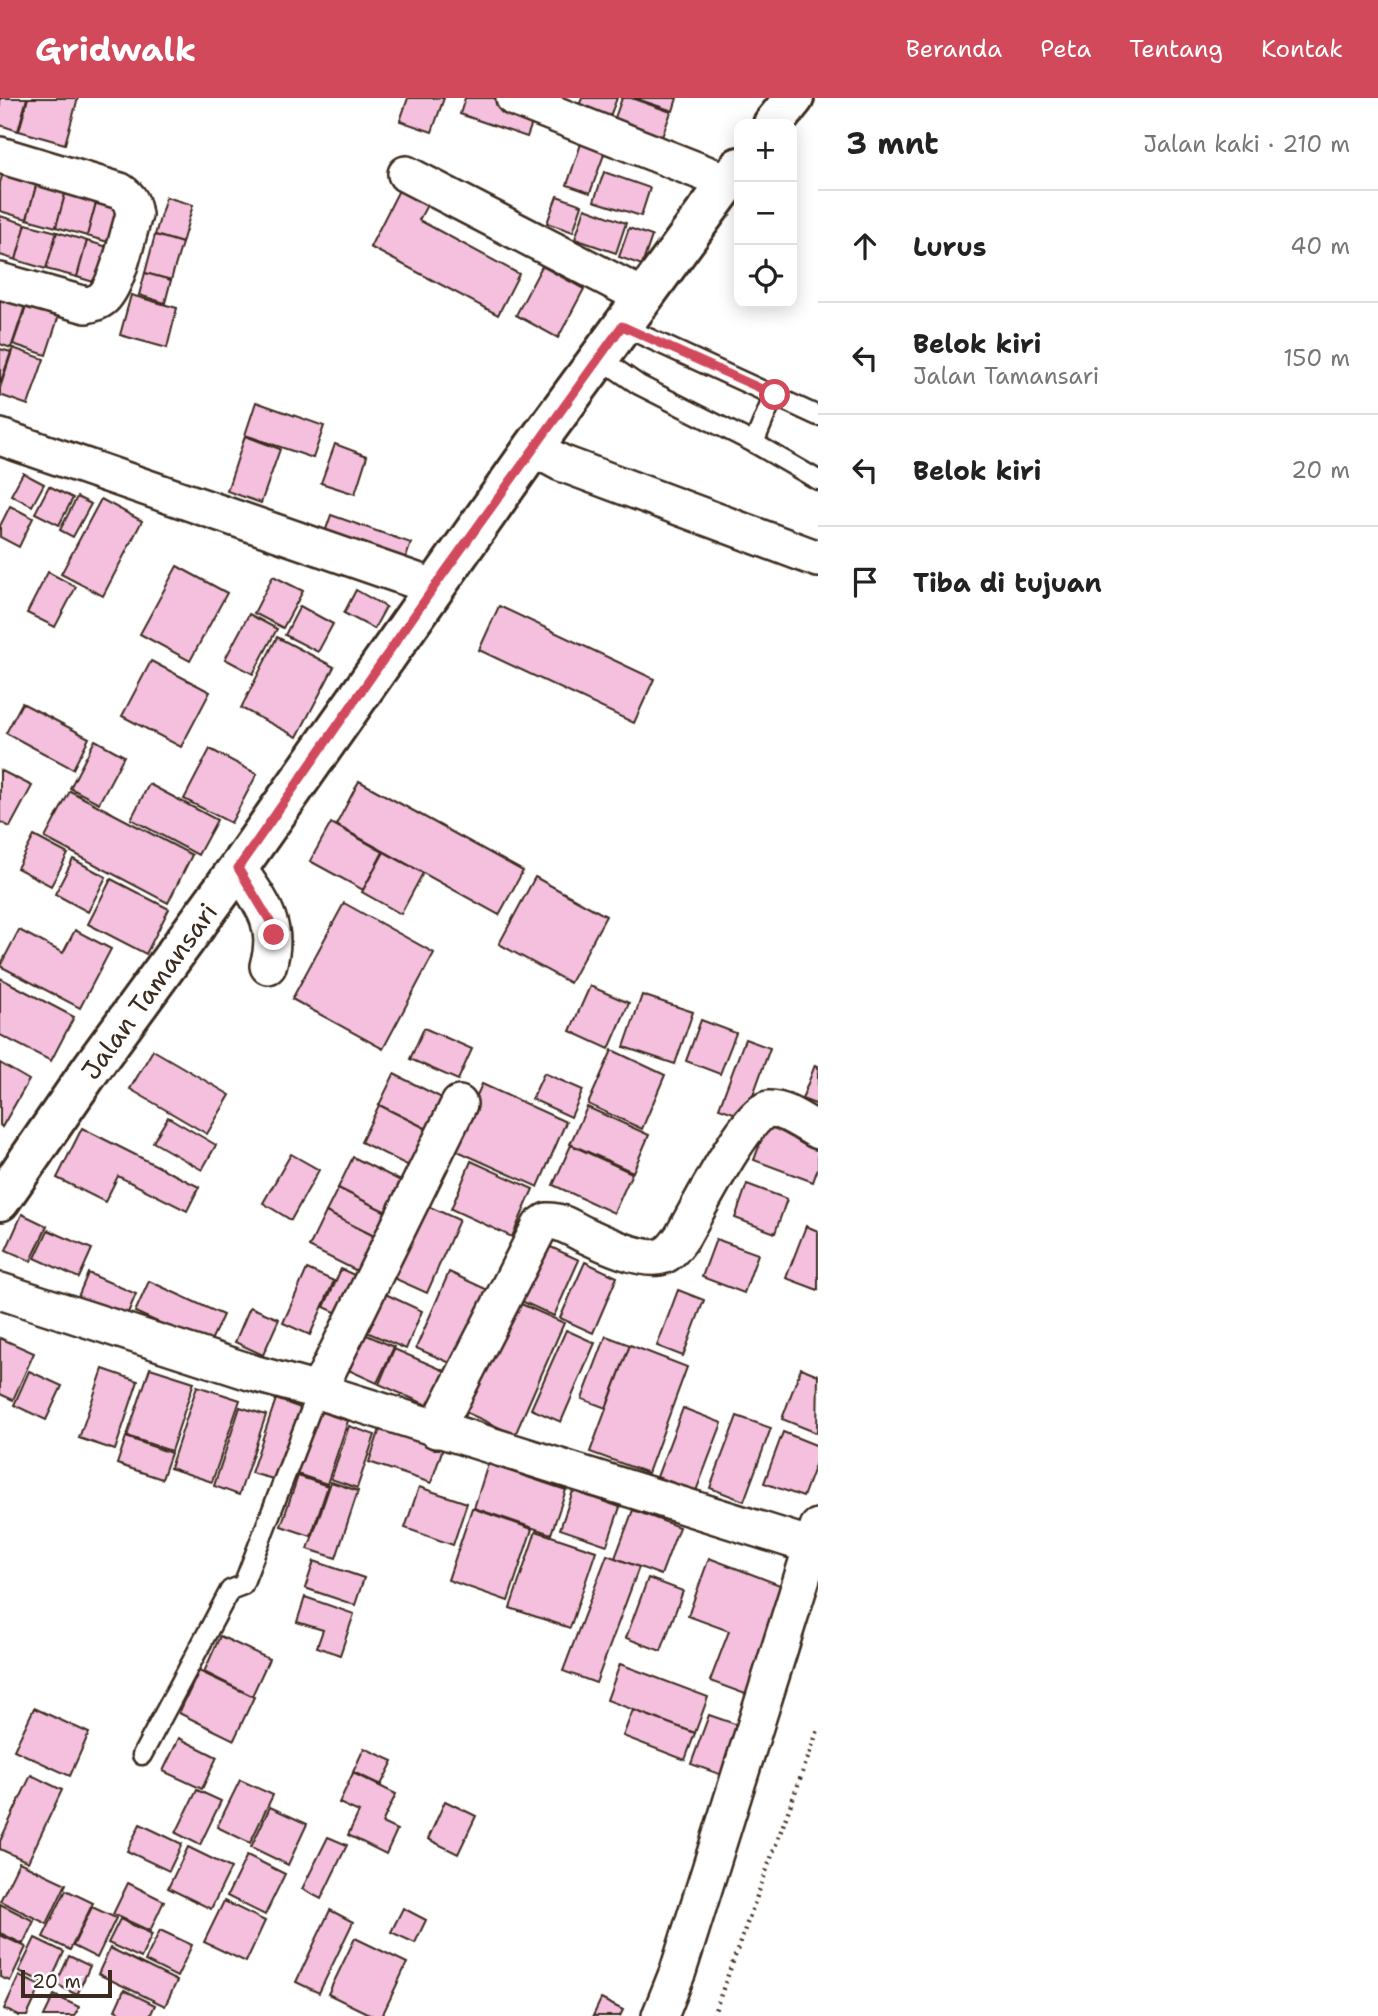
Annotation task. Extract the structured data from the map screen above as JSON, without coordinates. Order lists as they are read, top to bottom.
{
  "streets": {
    "main road": ["Jalan Tamansari"]
  },
  "scale_bar": "20 m",
  "page": {
    "header": "Gridwalk",
    "nav": [
      "Beranda",
      "Peta",
      "Tentang",
      "Kontak"
    ],
    "heading": ["3 mnt", "Jalan kaki · 210 m"],
    "map_buttons": ["+", "−"],
    "list": [
      ["Lurus", "40 m"],
      ["Belok kiri", "Jalan Tamansari", "150 m"],
      ["Belok kiri", "20 m"],
      "Tiba di tujuan"
    ],
    "scale": "20 m"
  }
}
